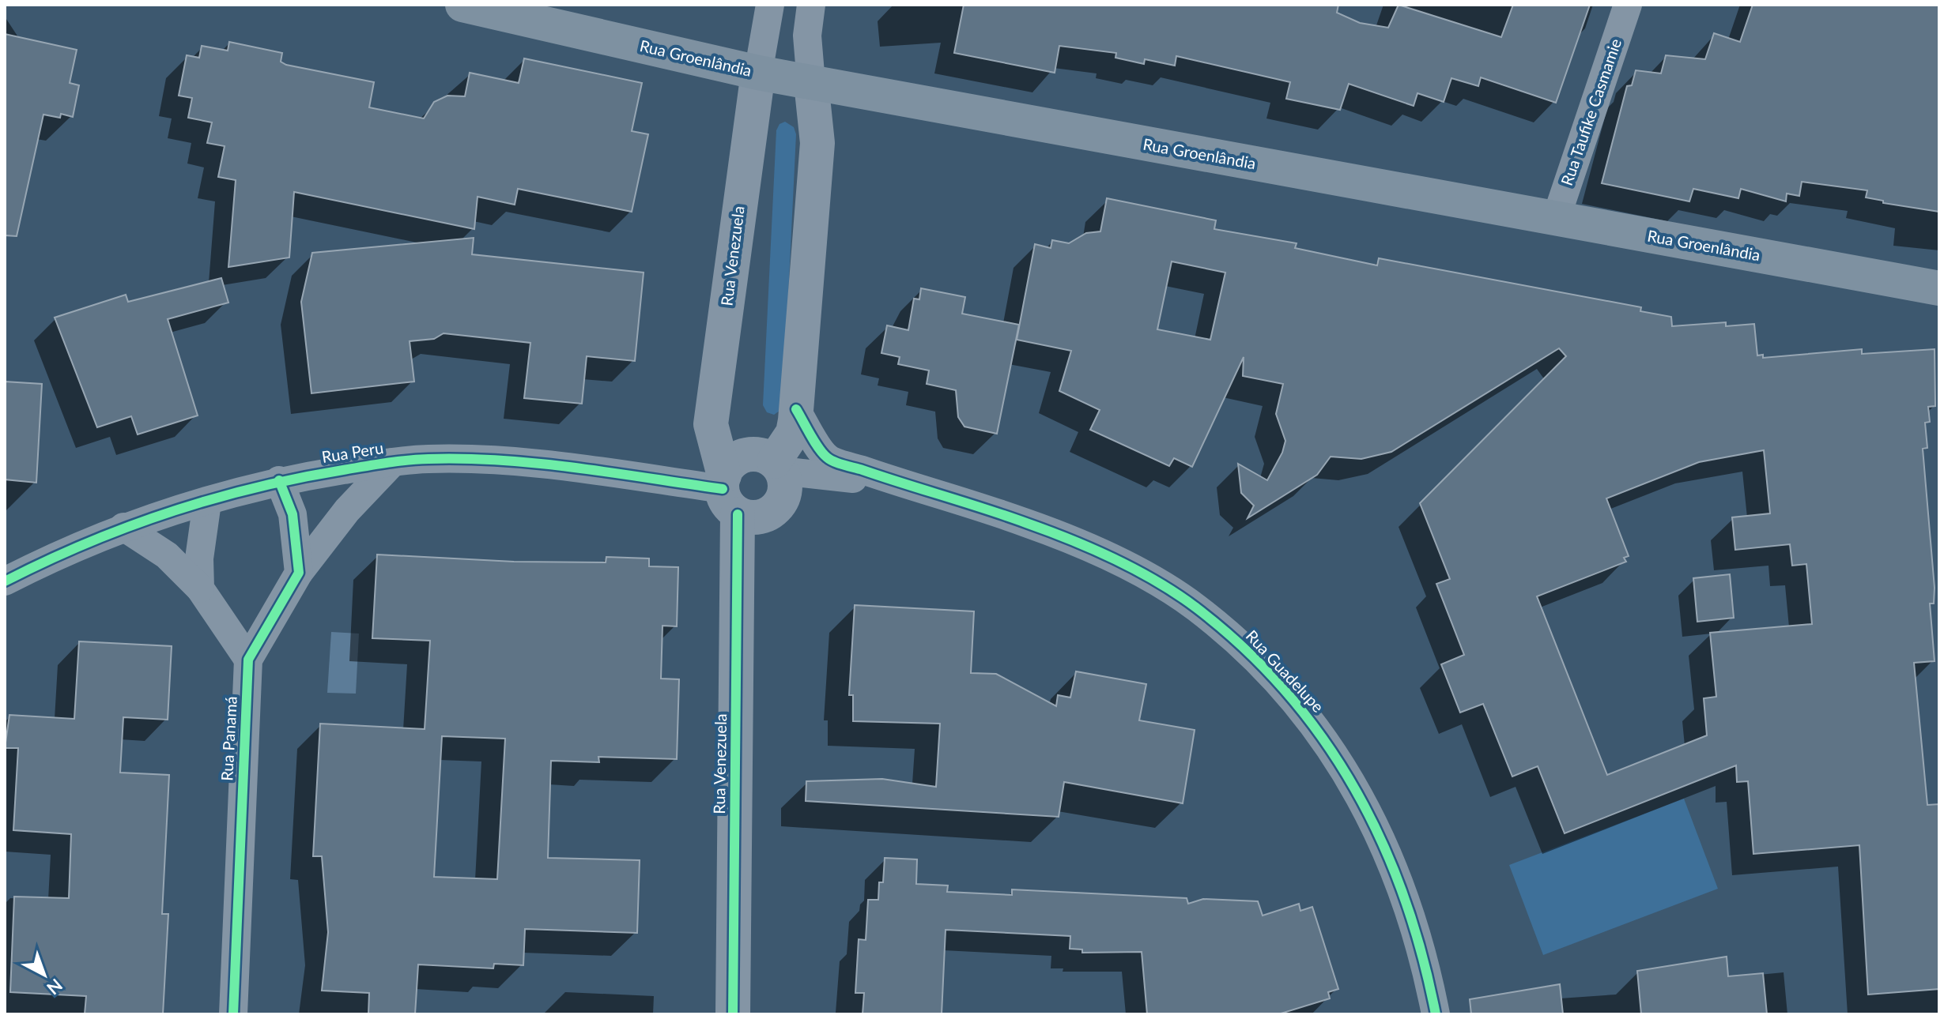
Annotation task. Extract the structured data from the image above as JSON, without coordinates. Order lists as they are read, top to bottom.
{
  "streets": {
    "main road": ["Rua Groenlândia"],
    "street": [
      "Rua Taufike Casmamie",
      "Rua Venezuela",
      "Rua Peru",
      "Rua Guadelupe",
      "Rua Panamá"
    ]
  },
  "crossings": [
    ["Rua Groenlândia", "Rua Taufike Casmamie"],
    ["Rua Groenlândia", "Rua Venezuela"],
    ["Rua Venezuela", "Rua Peru"],
    ["Rua Venezuela", "Rua Guadelupe"],
    ["Rua Peru", "Rua Guadelupe"],
    ["Rua Peru", "Rua Panamá"]
  ],
  "north": "bottom right"
}
